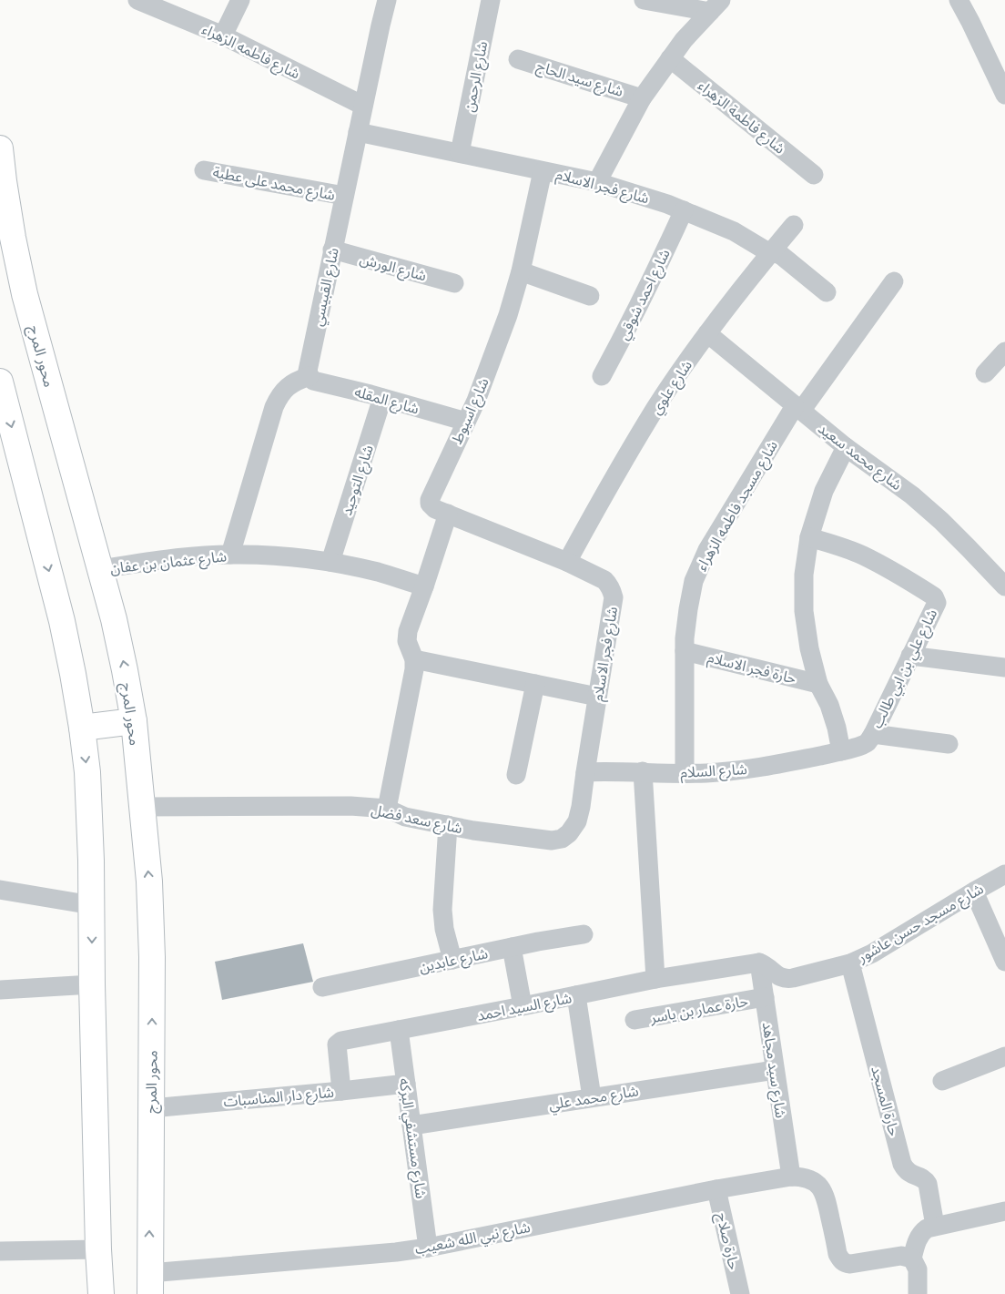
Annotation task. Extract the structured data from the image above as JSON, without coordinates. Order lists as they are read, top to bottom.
{
  "streets": {
    "main road": ["محور المرج"],
    "street": [
      "شارع فاطمه الزهراء",
      "شارع الرحمن",
      "شارع سيد الحاج",
      "شارع فاطمة الزهراء",
      "شارع محمد على عطية",
      "شارع فجر الاسلام",
      "شارع الورش",
      "شارع القبيسي",
      "شارع احمد شوقي",
      "شارع علوي",
      "شارع المقله",
      "شارع اسيوط",
      "شارع محمد سعيد",
      "شارع التوحيد",
      "شارع مسجد فاطمه الزهراء",
      "شارع عثمان بن عفان",
      "حارة فجر الاسلام",
      "شارع علي بن ابي طالب",
      "شارع السلام",
      "شارع سعد فضل",
      "شارع مسجد حسن عاشور",
      "شارع عابدين",
      "شارع السيد احمد",
      "حارة عمار بن ياسر",
      "شارع سيد مجاهد",
      "شارع دار المناسبات",
      "شارع محمد علي",
      "حارة المسجد",
      "شارع مستشفي البركه",
      "شارع نبي الله شعيب",
      "حارة صلاح"
    ]
  },
  "crossings": [
    ["شارع فاطمه الزهراء", "شارع القبيسي"],
    ["شارع الرحمن", "شارع فجر الاسلام"],
    ["شارع محمد على عطية", "شارع القبيسي"],
    ["شارع فجر الاسلام", "شارع القبيسي"],
    ["شارع فجر الاسلام", "شارع احمد شوقي"],
    ["شارع فجر الاسلام", "شارع علوي"],
    ["شارع فجر الاسلام", "شارع اسيوط"],
    ["شارع فجر الاسلام", "شارع السلام"],
    ["شارع فجر الاسلام", "شارع سعد فضل"],
    ["شارع الورش", "شارع القبيسي"],
    ["شارع القبيسي", "شارع المقله"],
    ["محور المرج", "شارع عثمان بن عفان"],
    ["محور المرج", "شارع سعد فضل"],
    ["محور المرج", "شارع دار المناسبات"],
    ["محور المرج", "شارع نبي الله شعيب"],
    ["شارع علوي", "شارع اسيوط"],
    ["شارع علوي", "شارع محمد سعيد"],
    ["شارع المقله", "شارع اسيوط"],
    ["شارع المقله", "شارع التوحيد"],
    ["شارع محمد سعيد", "شارع مسجد فاطمه الزهراء"],
    ["شارع التوحيد", "شارع عثمان بن عفان"],
    ["شارع مسجد فاطمه الزهراء", "حارة فجر الاسلام"],
    ["شارع مسجد فاطمه الزهراء", "شارع السلام"],
    ["شارع علي بن ابي طالب", "شارع السلام"],
    ["شارع السلام", "شارع سعد فضل"],
    ["شارع مسجد حسن عاشور", "شارع السيد احمد"],
    ["شارع مسجد حسن عاشور", "شارع سيد مجاهد"],
    ["شارع مسجد حسن عاشور", "حارة المسجد"],
    ["شارع السيد احمد", "شارع سيد مجاهد"],
    ["شارع السيد احمد", "شارع دار المناسبات"],
    ["شارع السيد احمد", "شارع مستشفي البركه"],
    ["حارة عمار بن ياسر", "شارع سيد مجاهد"],
    ["شارع سيد مجاهد", "شارع محمد علي"],
    ["شارع سيد مجاهد", "شارع نبي الله شعيب"],
    ["شارع دار المناسبات", "شارع مستشفي البركه"],
    ["شارع محمد علي", "شارع مستشفي البركه"],
    ["شارع مستشفي البركه", "شارع نبي الله شعيب"],
    ["شارع نبي الله شعيب", "حارة صلاح"]
  ]
}
